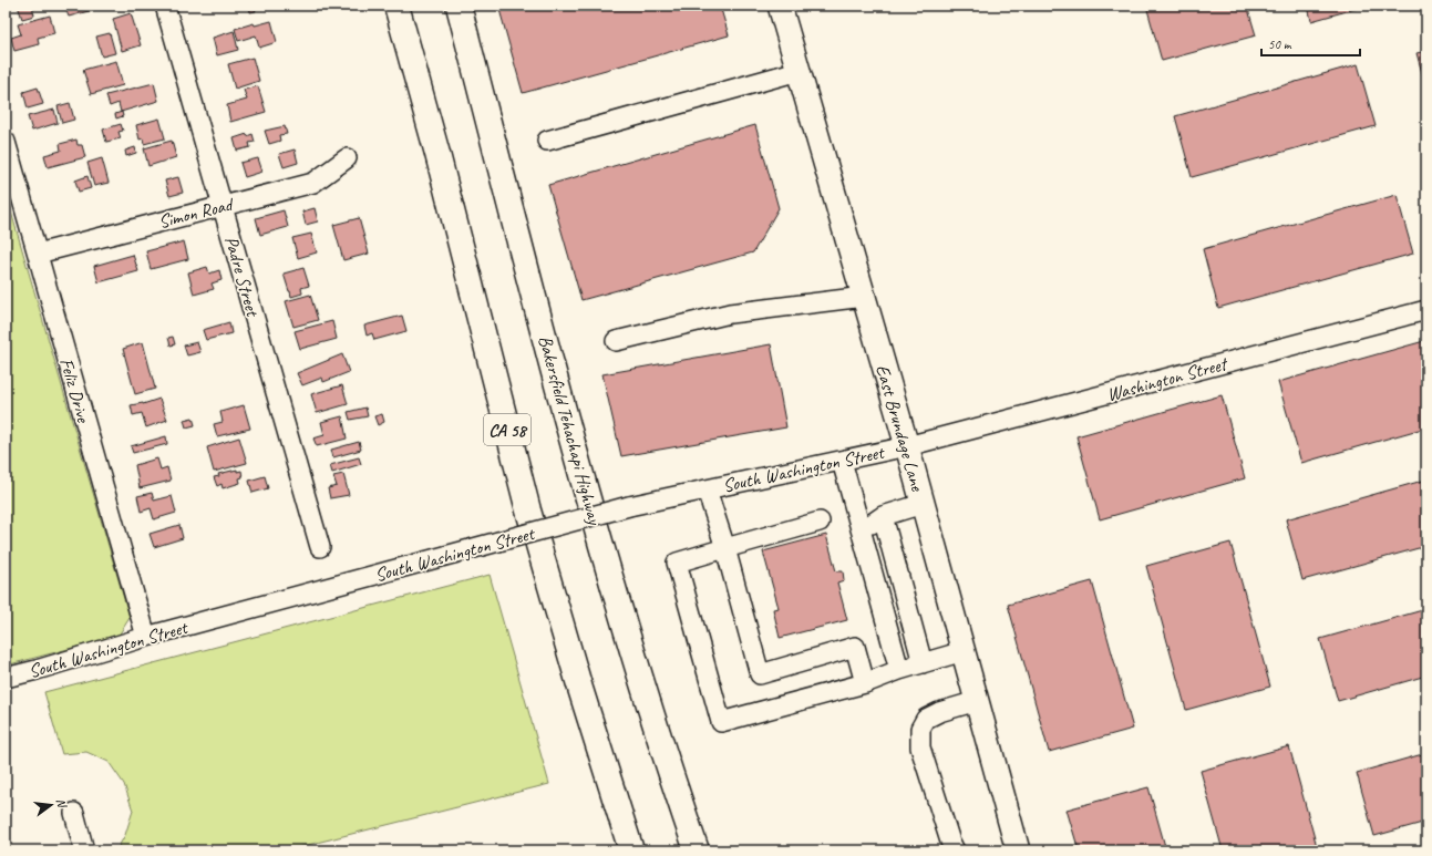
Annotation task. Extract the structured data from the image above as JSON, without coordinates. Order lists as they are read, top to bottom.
{
  "streets": {
    "highway": ["CA 58", "Bakersfield Tehachapi Highway"],
    "main road": ["East Brundage Lane"],
    "street": [
      "Simon Road",
      "Padre Street",
      "Washington Street",
      "Feliz Drive",
      "South Washington Street"
    ]
  },
  "crossings": [
    ["Simon Road", "Padre Street"],
    ["Simon Road", "Feliz Drive"],
    ["Washington Street", "East Brundage Lane"],
    ["Washington Street", "South Washington Street"],
    ["Feliz Drive", "South Washington Street"],
    ["East Brundage Lane", "South Washington Street"]
  ],
  "scale_bar": "50 m",
  "north": "right"
}
